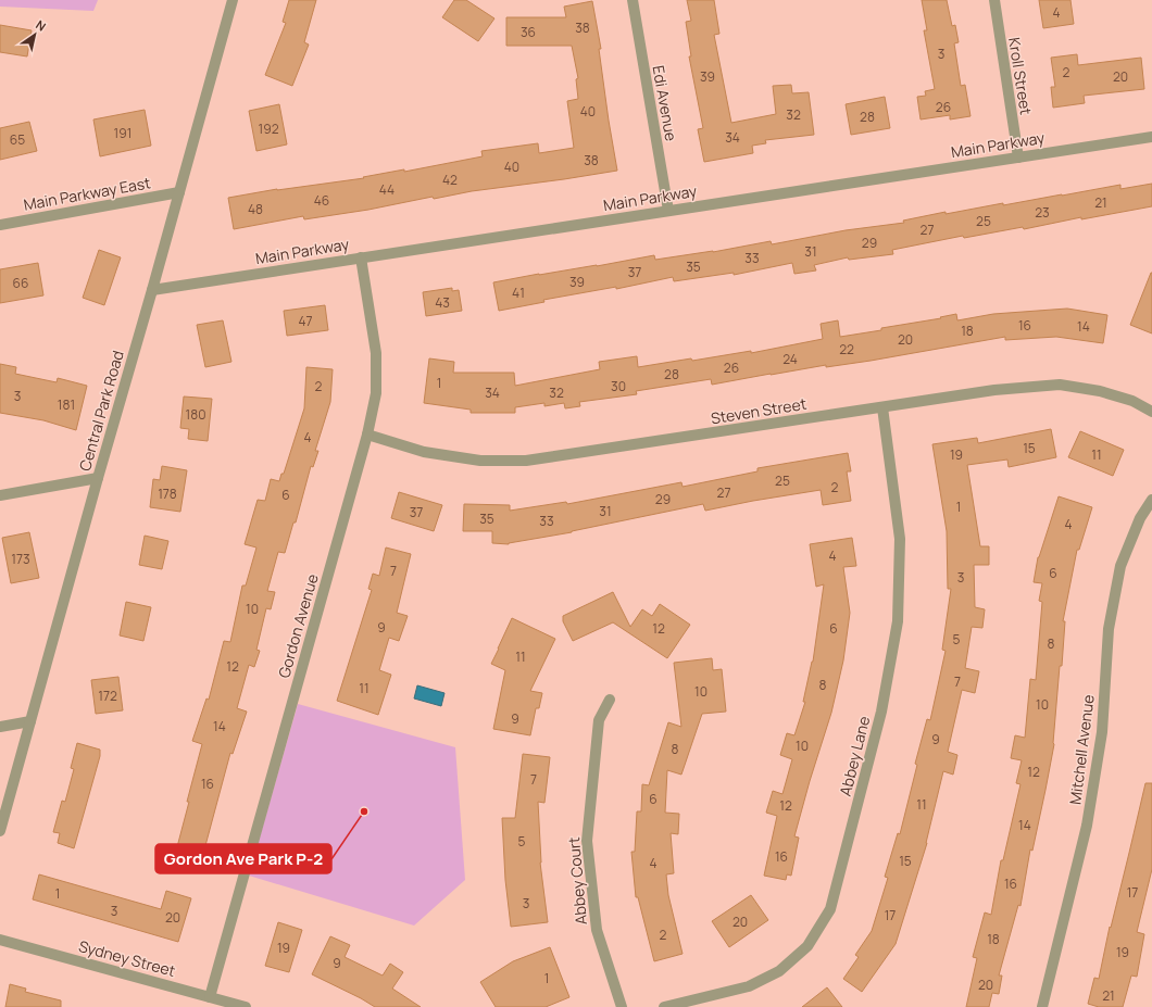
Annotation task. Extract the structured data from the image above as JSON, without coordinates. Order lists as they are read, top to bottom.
{
  "streets": {
    "street": [
      "Kroll Street",
      "Edi Avenue",
      "Main Parkway",
      "Main Parkway East",
      "Central Park Road",
      "Steven Street",
      "Gordon Avenue",
      "Mitchell Avenue",
      "Abbey Lane",
      "Abbey Court",
      "Sydney Street"
    ]
  },
  "crossings": [
    ["Kroll Street", "Main Parkway"],
    ["Edi Avenue", "Main Parkway"],
    ["Main Parkway", "Central Park Road"],
    ["Main Parkway", "Gordon Avenue"],
    ["Main Parkway East", "Central Park Road"],
    ["Steven Street", "Gordon Avenue"],
    ["Steven Street", "Abbey Lane"],
    ["Gordon Avenue", "Sydney Street"]
  ],
  "places": ["Gordon Ave Park P-2"],
  "house_numbers": [
    "4",
    "38",
    "36",
    "3",
    "2",
    "39",
    "20",
    "26",
    "40",
    "32",
    "28",
    "192",
    "191",
    "34",
    "65",
    "38",
    "40",
    "42",
    "44",
    "46",
    "21",
    "48",
    "23",
    "25",
    "27",
    "29",
    "31",
    "33",
    "35",
    "37",
    "39",
    "66",
    "41",
    "43",
    "47",
    "16",
    "14",
    "18",
    "20",
    "22",
    "24",
    "26",
    "28",
    "1",
    "2",
    "30",
    "34",
    "32",
    "3",
    "181",
    "180",
    "4",
    "15",
    "19",
    "11",
    "25",
    "2",
    "27",
    "178",
    "6",
    "29",
    "1",
    "31",
    "37",
    "35",
    "33",
    "4",
    "4",
    "173",
    "7",
    "6",
    "3",
    "10",
    "9",
    "12",
    "6",
    "5",
    "8",
    "11",
    "12",
    "7",
    "8",
    "11",
    "10",
    "172",
    "10",
    "9",
    "14",
    "9",
    "10",
    "8",
    "12",
    "7",
    "16",
    "6",
    "11",
    "12",
    "14",
    "5",
    "16",
    "15",
    "4",
    "16",
    "17",
    "1",
    "3",
    "3",
    "17",
    "20",
    "20",
    "2",
    "18",
    "19",
    "19",
    "9",
    "1",
    "20",
    "21"
  ],
  "north": "top right"
}
